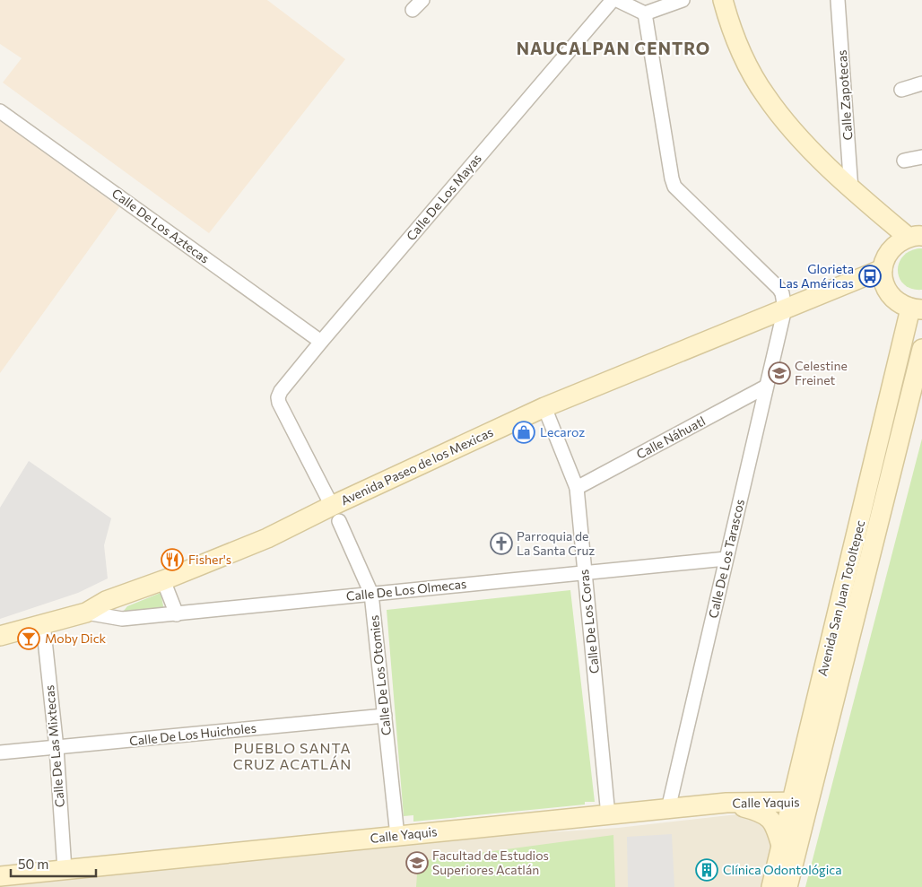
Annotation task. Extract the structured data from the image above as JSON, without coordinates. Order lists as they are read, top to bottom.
{
  "streets": {
    "main road": ["Avenida Paseo de los Mexicas", "Avenida San Juan Totoltepec", "Calle Yaquis"],
    "street": [
      "Calle Zapotecas",
      "Calle De Los Mayas",
      "Calle De Los Aztecas",
      "Calle Náhuatl",
      "Calle De Los Tarascos",
      "Calle De Los Olmecas",
      "Calle De Los Coras",
      "Calle De Los Otomies",
      "Calle De Los Huicholes",
      "Calle De Las Mixtecas"
    ]
  },
  "crossings": [
    ["Calle De Los Mayas", "Calle De Los Aztecas"],
    ["Calle De Los Mayas", "Calle De Los Otomies"],
    ["Calle Náhuatl", "Calle De Los Tarascos"],
    ["Calle Náhuatl", "Calle De Los Coras"],
    ["Avenida Paseo de los Mexicas", "Calle De Los Tarascos"],
    ["Avenida Paseo de los Mexicas", "Calle De Los Olmecas"],
    ["Avenida Paseo de los Mexicas", "Calle De Los Coras"],
    ["Avenida Paseo de los Mexicas", "Calle De Los Otomies"],
    ["Avenida Paseo de los Mexicas", "Calle De Las Mixtecas"],
    ["Calle De Los Tarascos", "Calle De Los Olmecas"],
    ["Calle De Los Tarascos", "Calle Yaquis"],
    ["Calle De Los Olmecas", "Calle De Los Coras"],
    ["Calle De Los Olmecas", "Calle De Los Otomies"],
    ["Avenida San Juan Totoltepec", "Calle Yaquis"],
    ["Calle De Los Coras", "Calle Yaquis"],
    ["Calle De Los Otomies", "Calle De Los Huicholes"],
    ["Calle De Los Otomies", "Calle Yaquis"],
    ["Calle De Los Huicholes", "Calle De Las Mixtecas"],
    ["Calle De Las Mixtecas", "Calle Yaquis"]
  ],
  "districts": ["NAUCALPAN CENTRO", "PUEBLO SANTA CRUZ ACATLÁN"],
  "places": {
    "bus stop": ["Glorieta Las Américas"],
    "school or university": ["Celestine Freinet", "Facultad de Estudios Superiores Acatlán"],
    "shop": ["Lecaroz"],
    "church": ["Parroquia de La Santa Cruz"],
    "restaurant": ["Fisher's"],
    "bar": ["Moby Dick"],
    "building": ["Clínica Odontológica"]
  },
  "scale_bar": "50 m"
}
